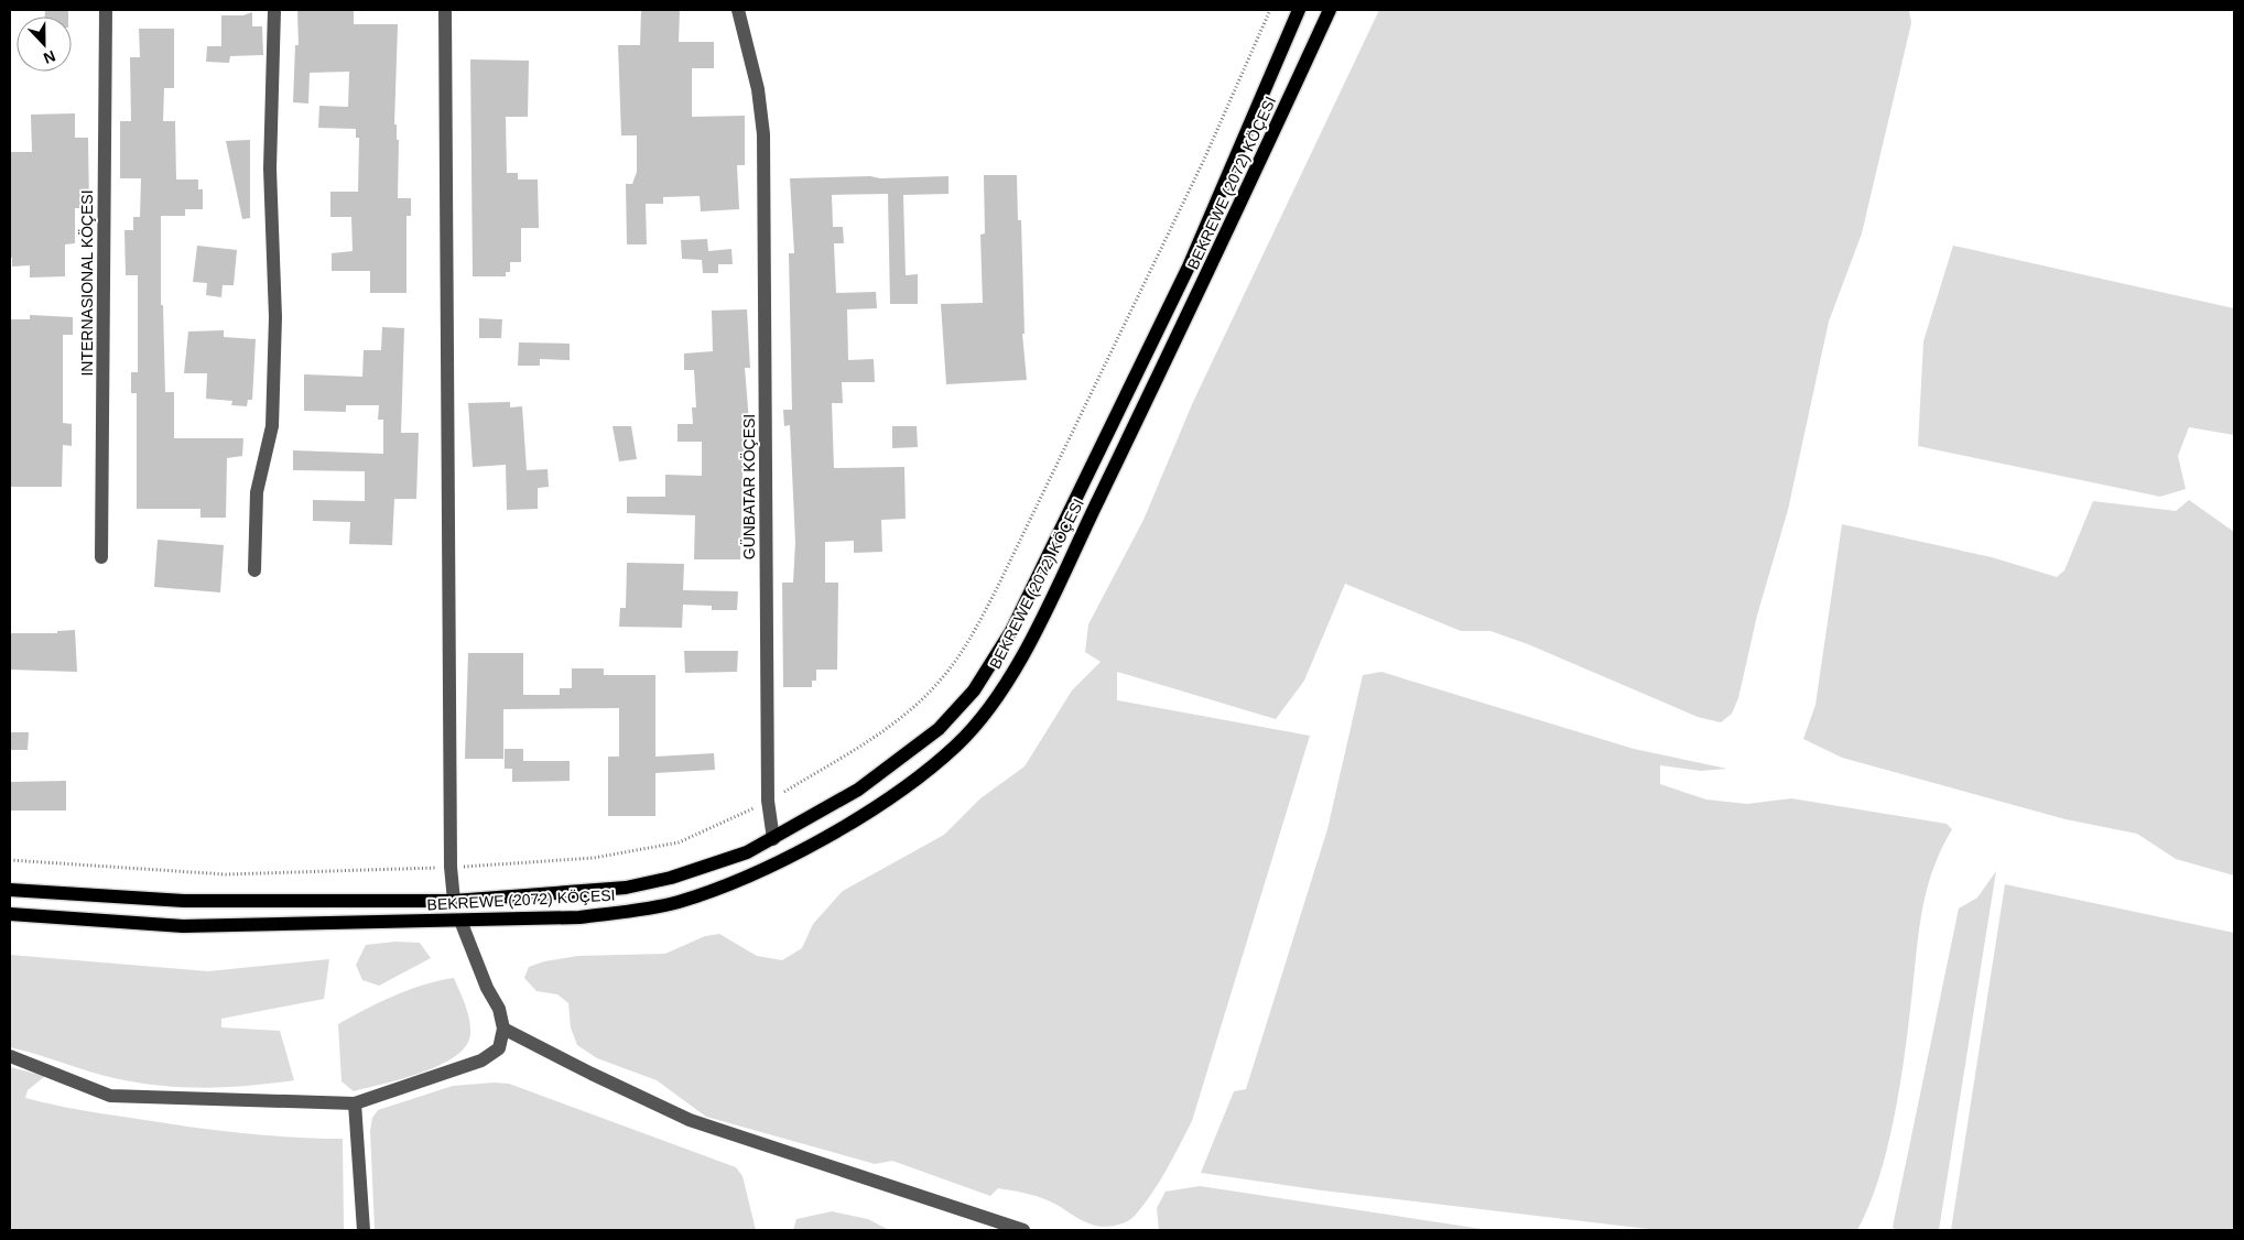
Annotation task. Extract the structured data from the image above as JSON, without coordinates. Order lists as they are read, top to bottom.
{
  "streets": {
    "main road": ["BEKREWE (2072) KÖÇESI"],
    "street": ["INTERNASIONAL KÖÇESI", "GÜNBATAR KÖÇESI"]
  },
  "crossings": [
    ["BEKREWE (2072) KÖÇESI", "GÜNBATAR KÖÇESI"]
  ],
  "north": "bottom"
}
